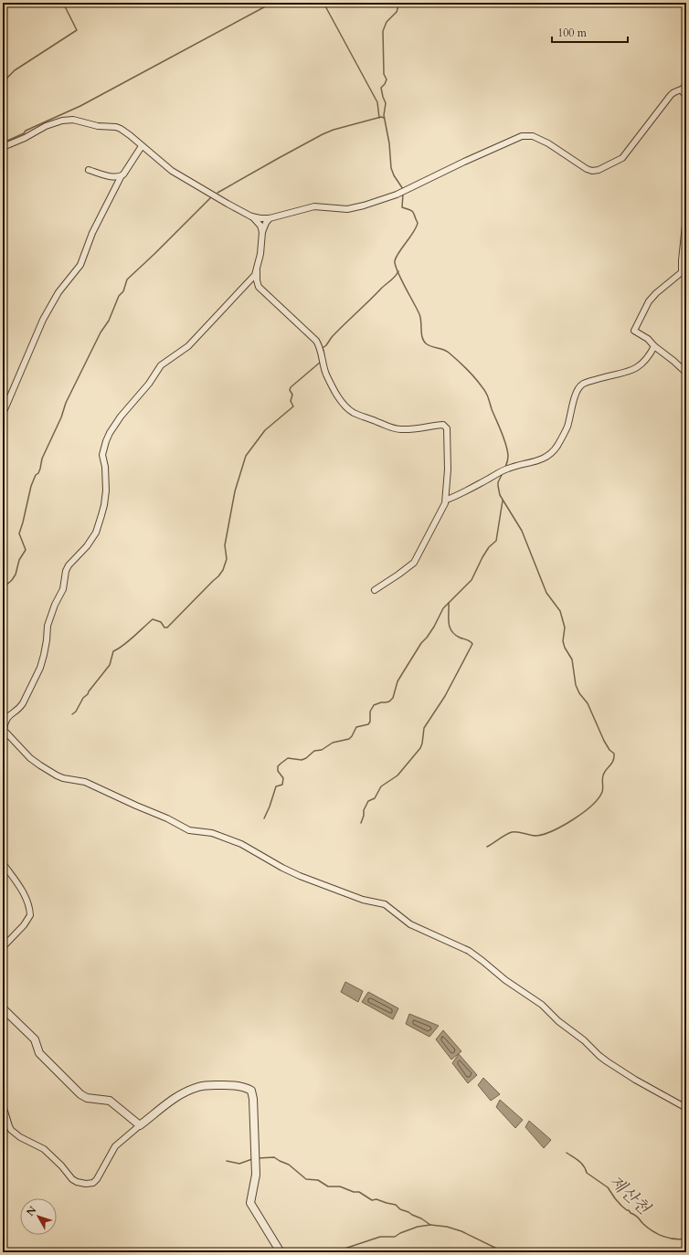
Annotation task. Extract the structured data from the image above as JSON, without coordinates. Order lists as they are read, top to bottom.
{
  "water": ["제산천"],
  "scale_bar": "100 m",
  "north": "top left"
}
